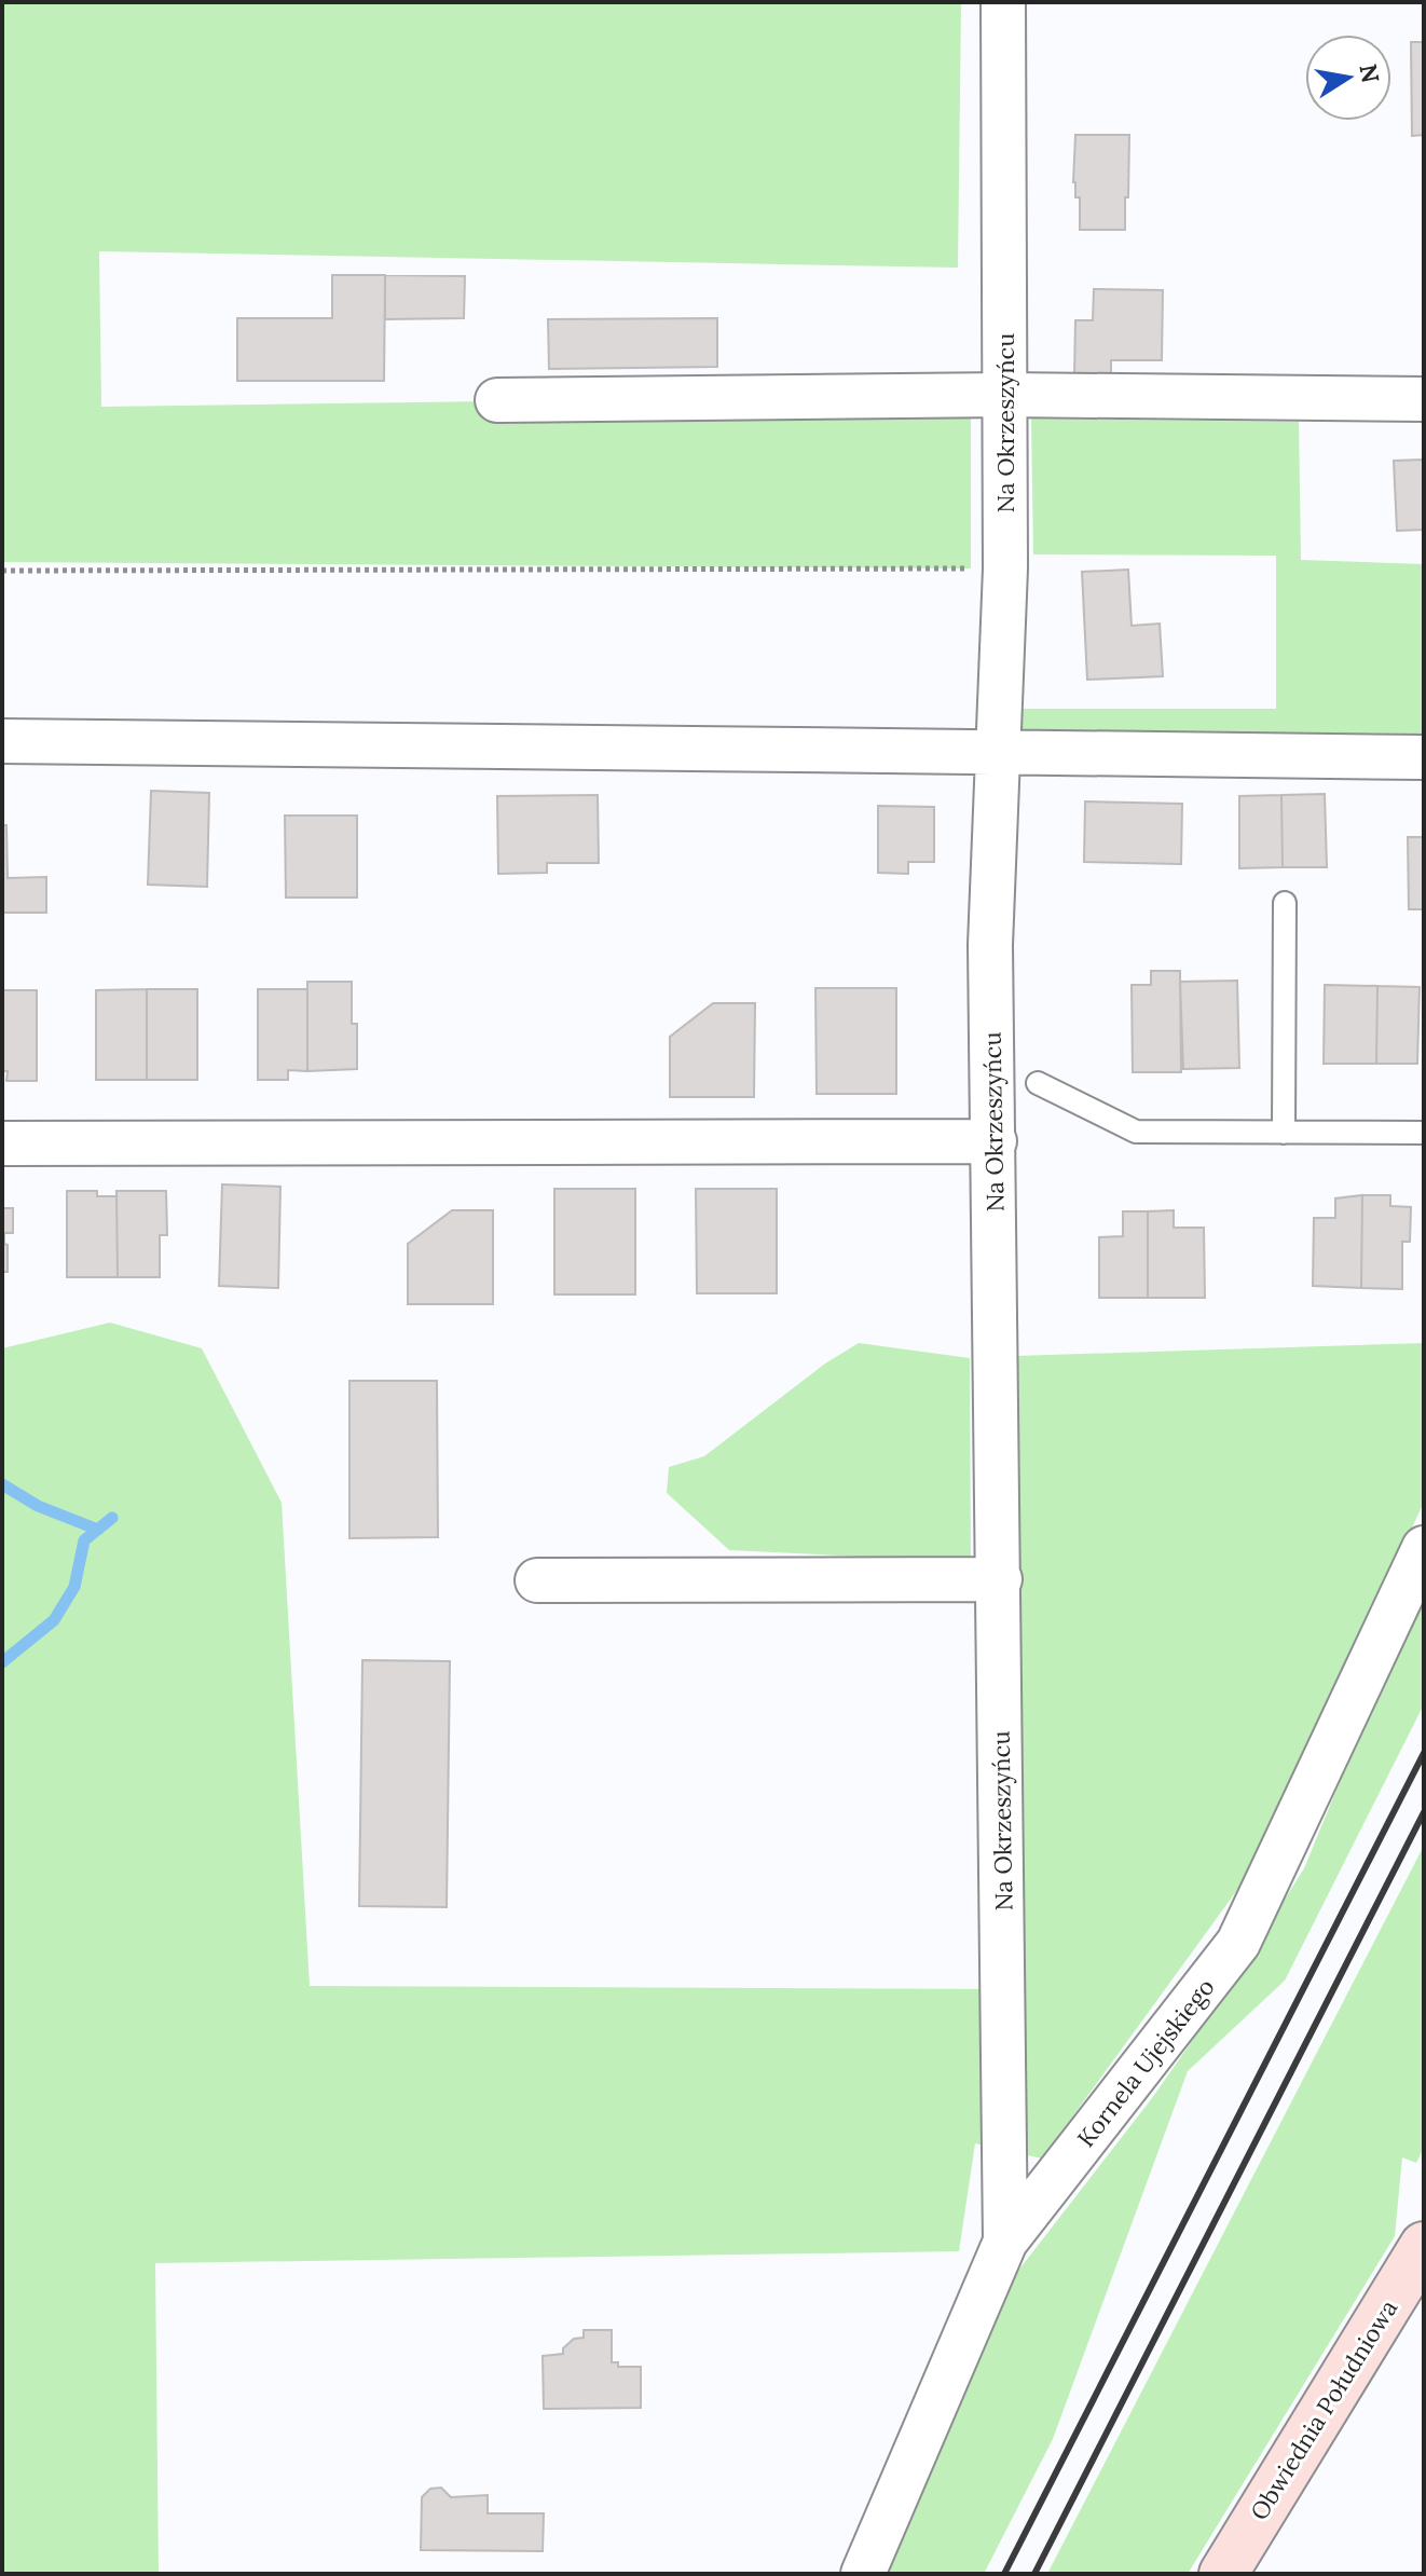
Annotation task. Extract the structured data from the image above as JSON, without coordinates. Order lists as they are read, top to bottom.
{
  "streets": {
    "main road": ["Obwiednia Południowa"],
    "street": ["Na Okrzeszyńcu", "Kornela Ujejskiego"]
  },
  "crossings": [
    ["Na Okrzeszyńcu", "Kornela Ujejskiego"]
  ],
  "north": "right"
}
